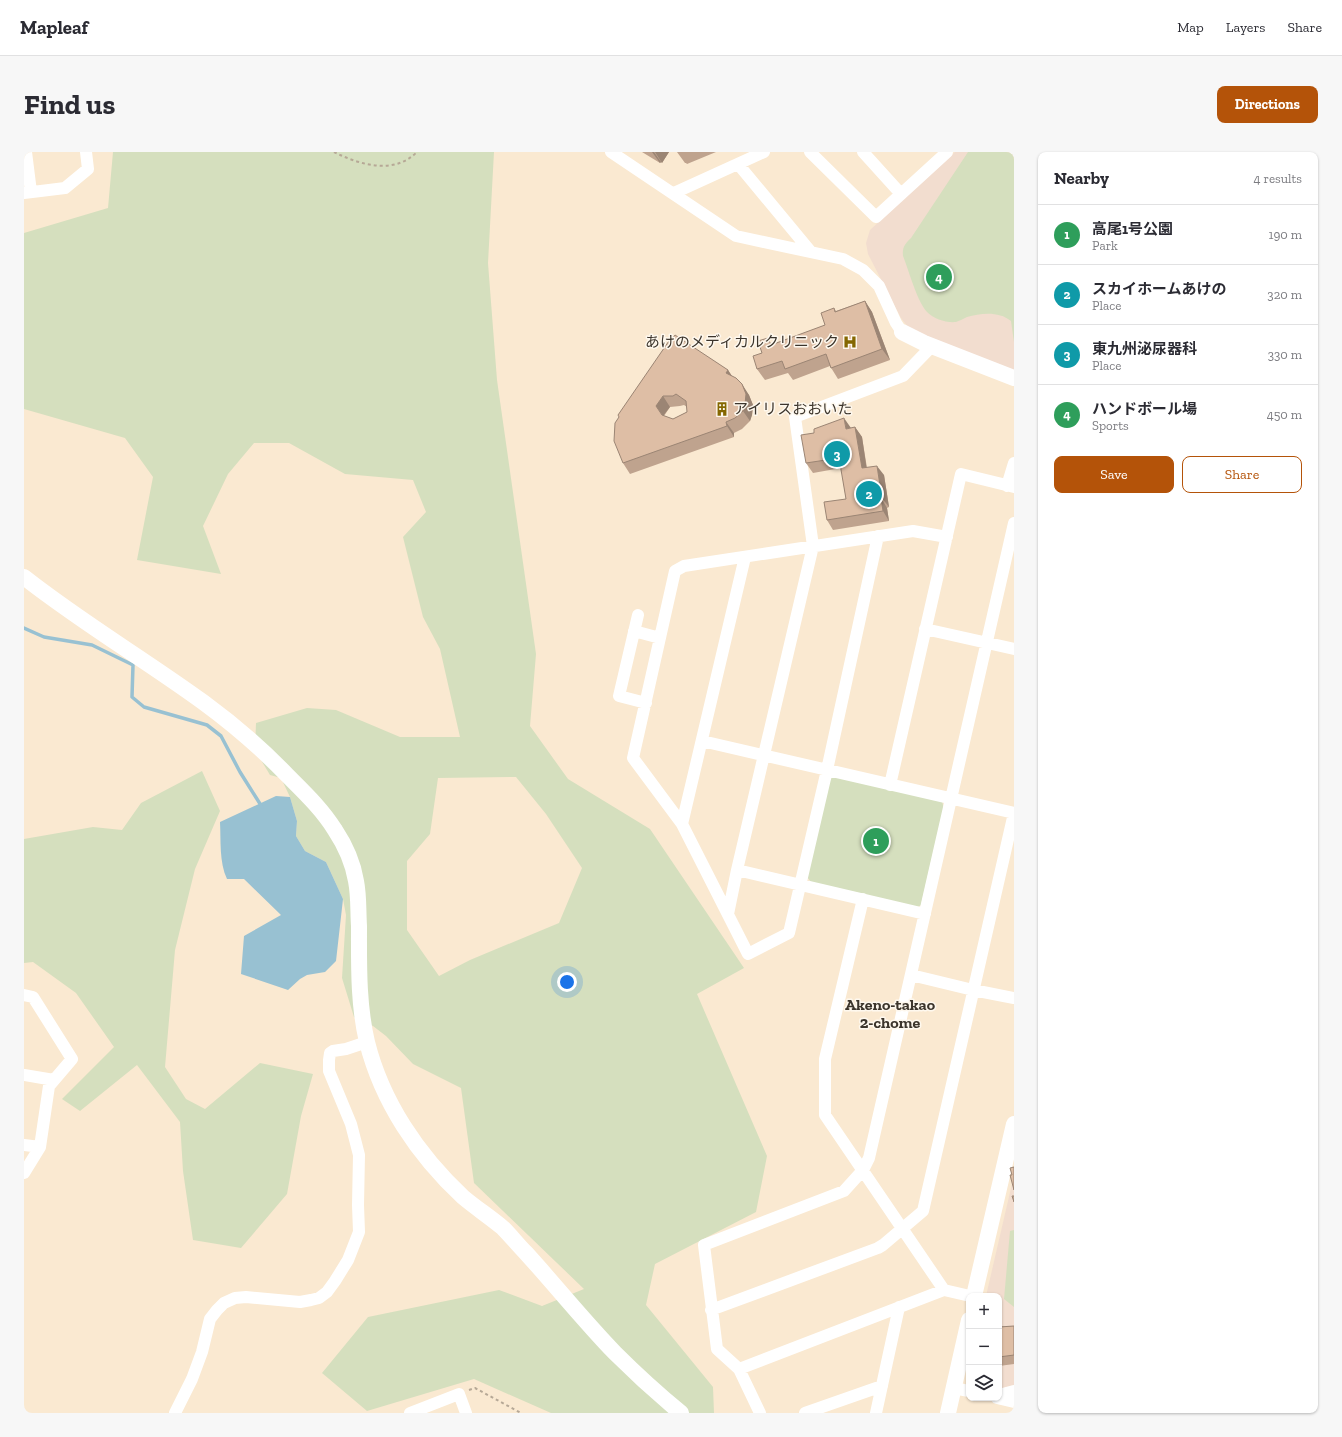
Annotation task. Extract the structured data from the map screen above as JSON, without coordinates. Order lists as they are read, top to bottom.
{
  "districts": ["Akeno-takao 2-chome"],
  "places": {
    "hospital": ["あけのメディカルクリニック"],
    "building": ["アイリスおおいた"]
  },
  "page": {
    "header": "Mapleaf",
    "nav": ["Map", "Layers", "Share"],
    "buttons": [
      "Directions",
      ["Save", "Share"]
    ],
    "title": "Find us",
    "heading": ["Nearby", "4 results"],
    "list": [
      {
        "mark": "1",
        "name": "高尾1号公園",
        "note": "Park",
        "value": "190 m"
      },
      {
        "mark": "2",
        "name": "スカイホームあけの",
        "note": "Place",
        "value": "320 m"
      },
      {
        "mark": "3",
        "name": "東九州泌尿器科",
        "note": "Place",
        "value": "330 m"
      },
      {
        "mark": "4",
        "name": "ハンドボール場",
        "note": "Sports",
        "value": "450 m"
      }
    ],
    "pins": [
      "4",
      "3",
      "2",
      "1"
    ],
    "map_buttons": ["+", "−"]
  }
}
